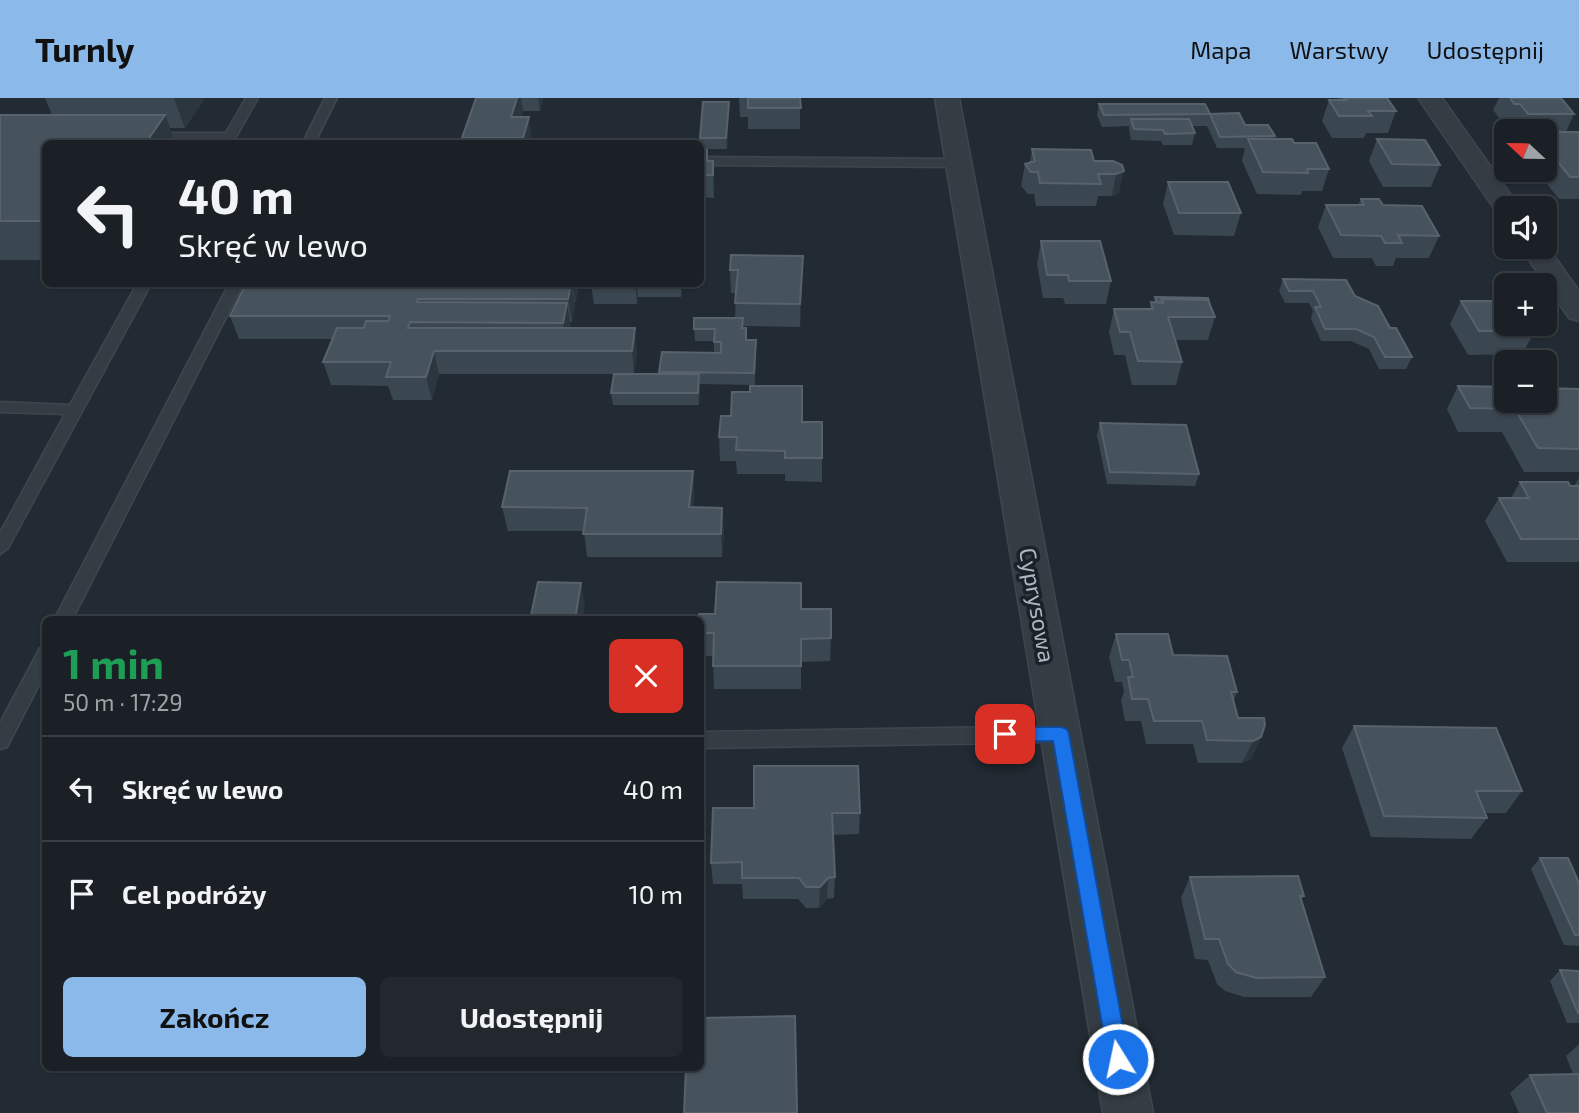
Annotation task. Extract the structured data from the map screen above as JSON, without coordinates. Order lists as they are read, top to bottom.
{
  "streets": {
    "street": ["Cyprysowa"]
  },
  "north": "left",
  "page": {
    "header": "Turnly",
    "nav": ["Mapa", "Warstwy", "Udostępnij"],
    "map_buttons": ["+", "−"],
    "turn": ["40 m", "Skręć w lewo"],
    "heading": ["1 min", "50 m · 17:29"],
    "list": [
      {
        "name": "Skręć w lewo",
        "value": "40 m"
      },
      {
        "name": "Cel podróży",
        "value": "10 m"
      }
    ],
    "buttons": ["Zakończ", "Udostępnij"]
  }
}
